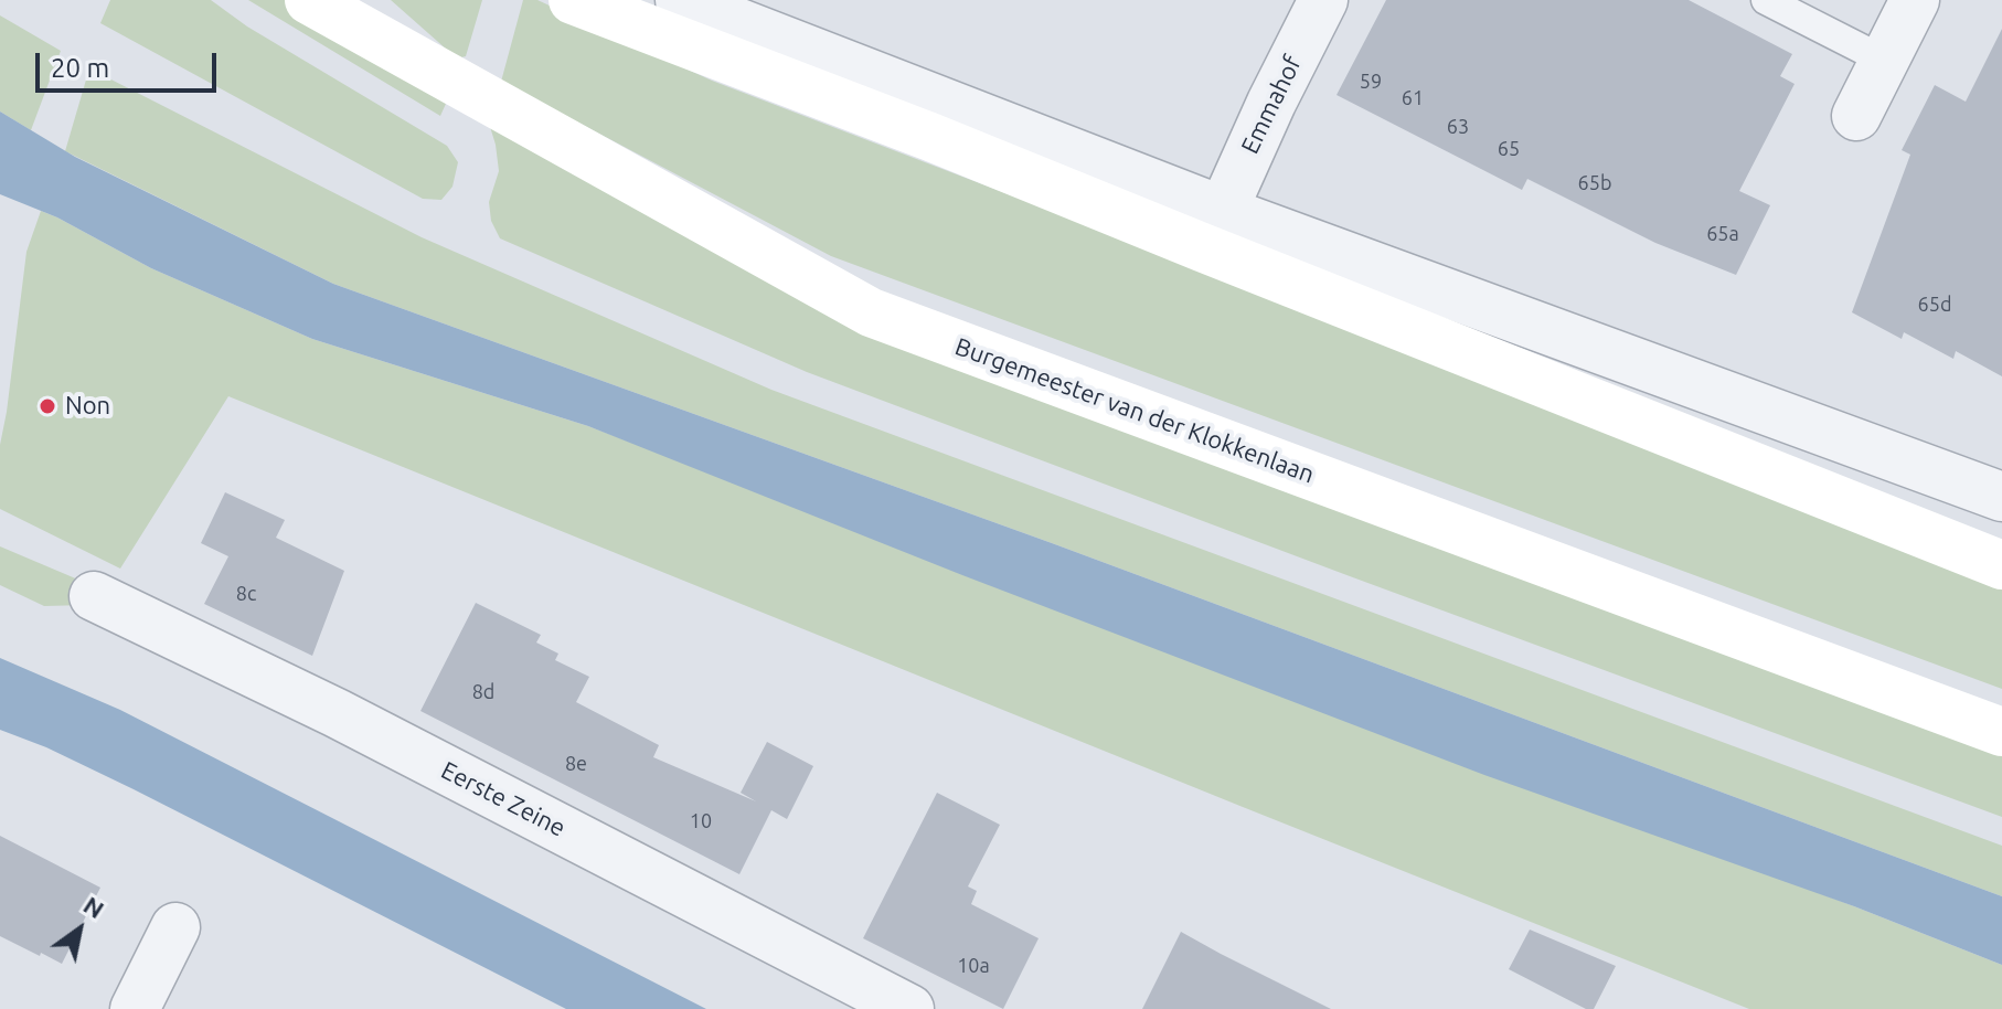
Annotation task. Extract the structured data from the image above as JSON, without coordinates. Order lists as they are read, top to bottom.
{
  "streets": {
    "main road": ["Burgemeester van der Klokkenlaan"],
    "street": ["Emmahof", "Eerste Zeine"]
  },
  "places": ["Non"],
  "house_numbers": [
    "59",
    "61",
    "63",
    "65",
    "65b",
    "65a",
    "65d",
    "8c",
    "8d",
    "8e",
    "10",
    "10a"
  ],
  "scale_bar": "20 m",
  "north": "top right"
}
